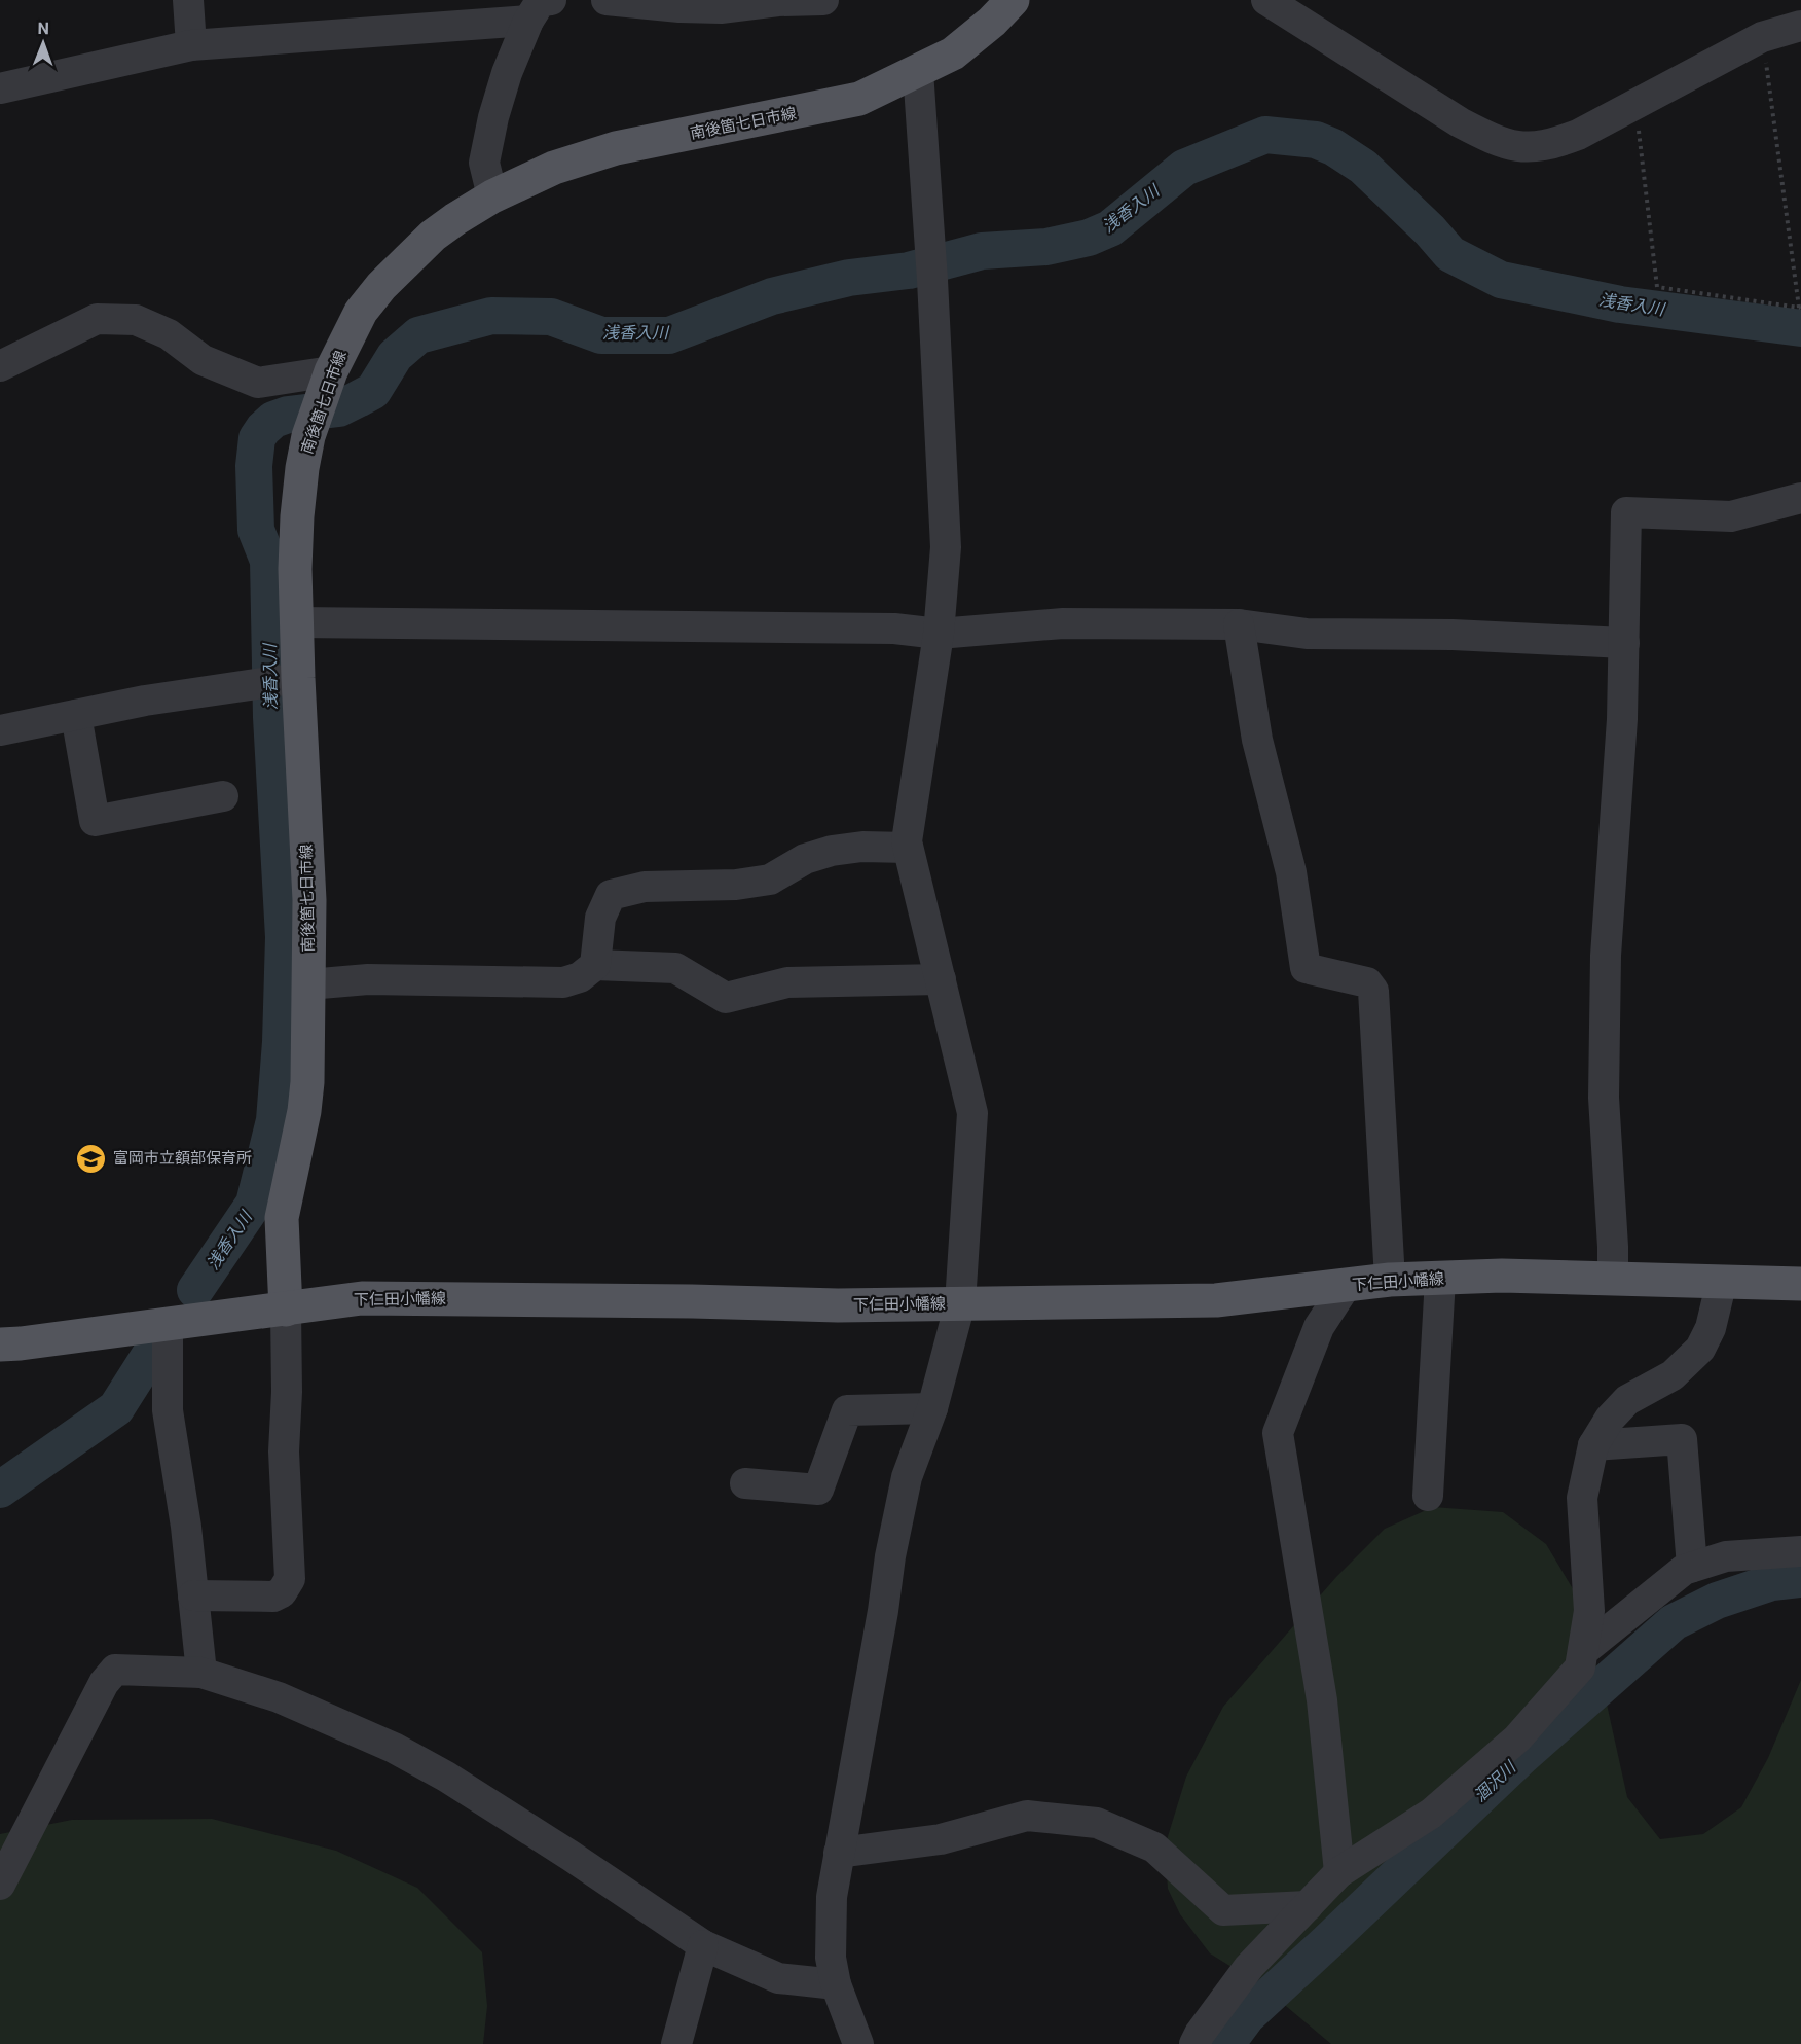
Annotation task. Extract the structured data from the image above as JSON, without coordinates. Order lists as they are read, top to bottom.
{
  "streets": {
    "main road": ["南後箇七日市線", "下仁田小幡線"]
  },
  "crossings": [
    ["南後箇七日市線", "下仁田小幡線"]
  ],
  "water": ["浅香入川", "涸沢川"],
  "places": {
    "school or university": ["富岡市立額部保育所"]
  },
  "north": "top"
}
